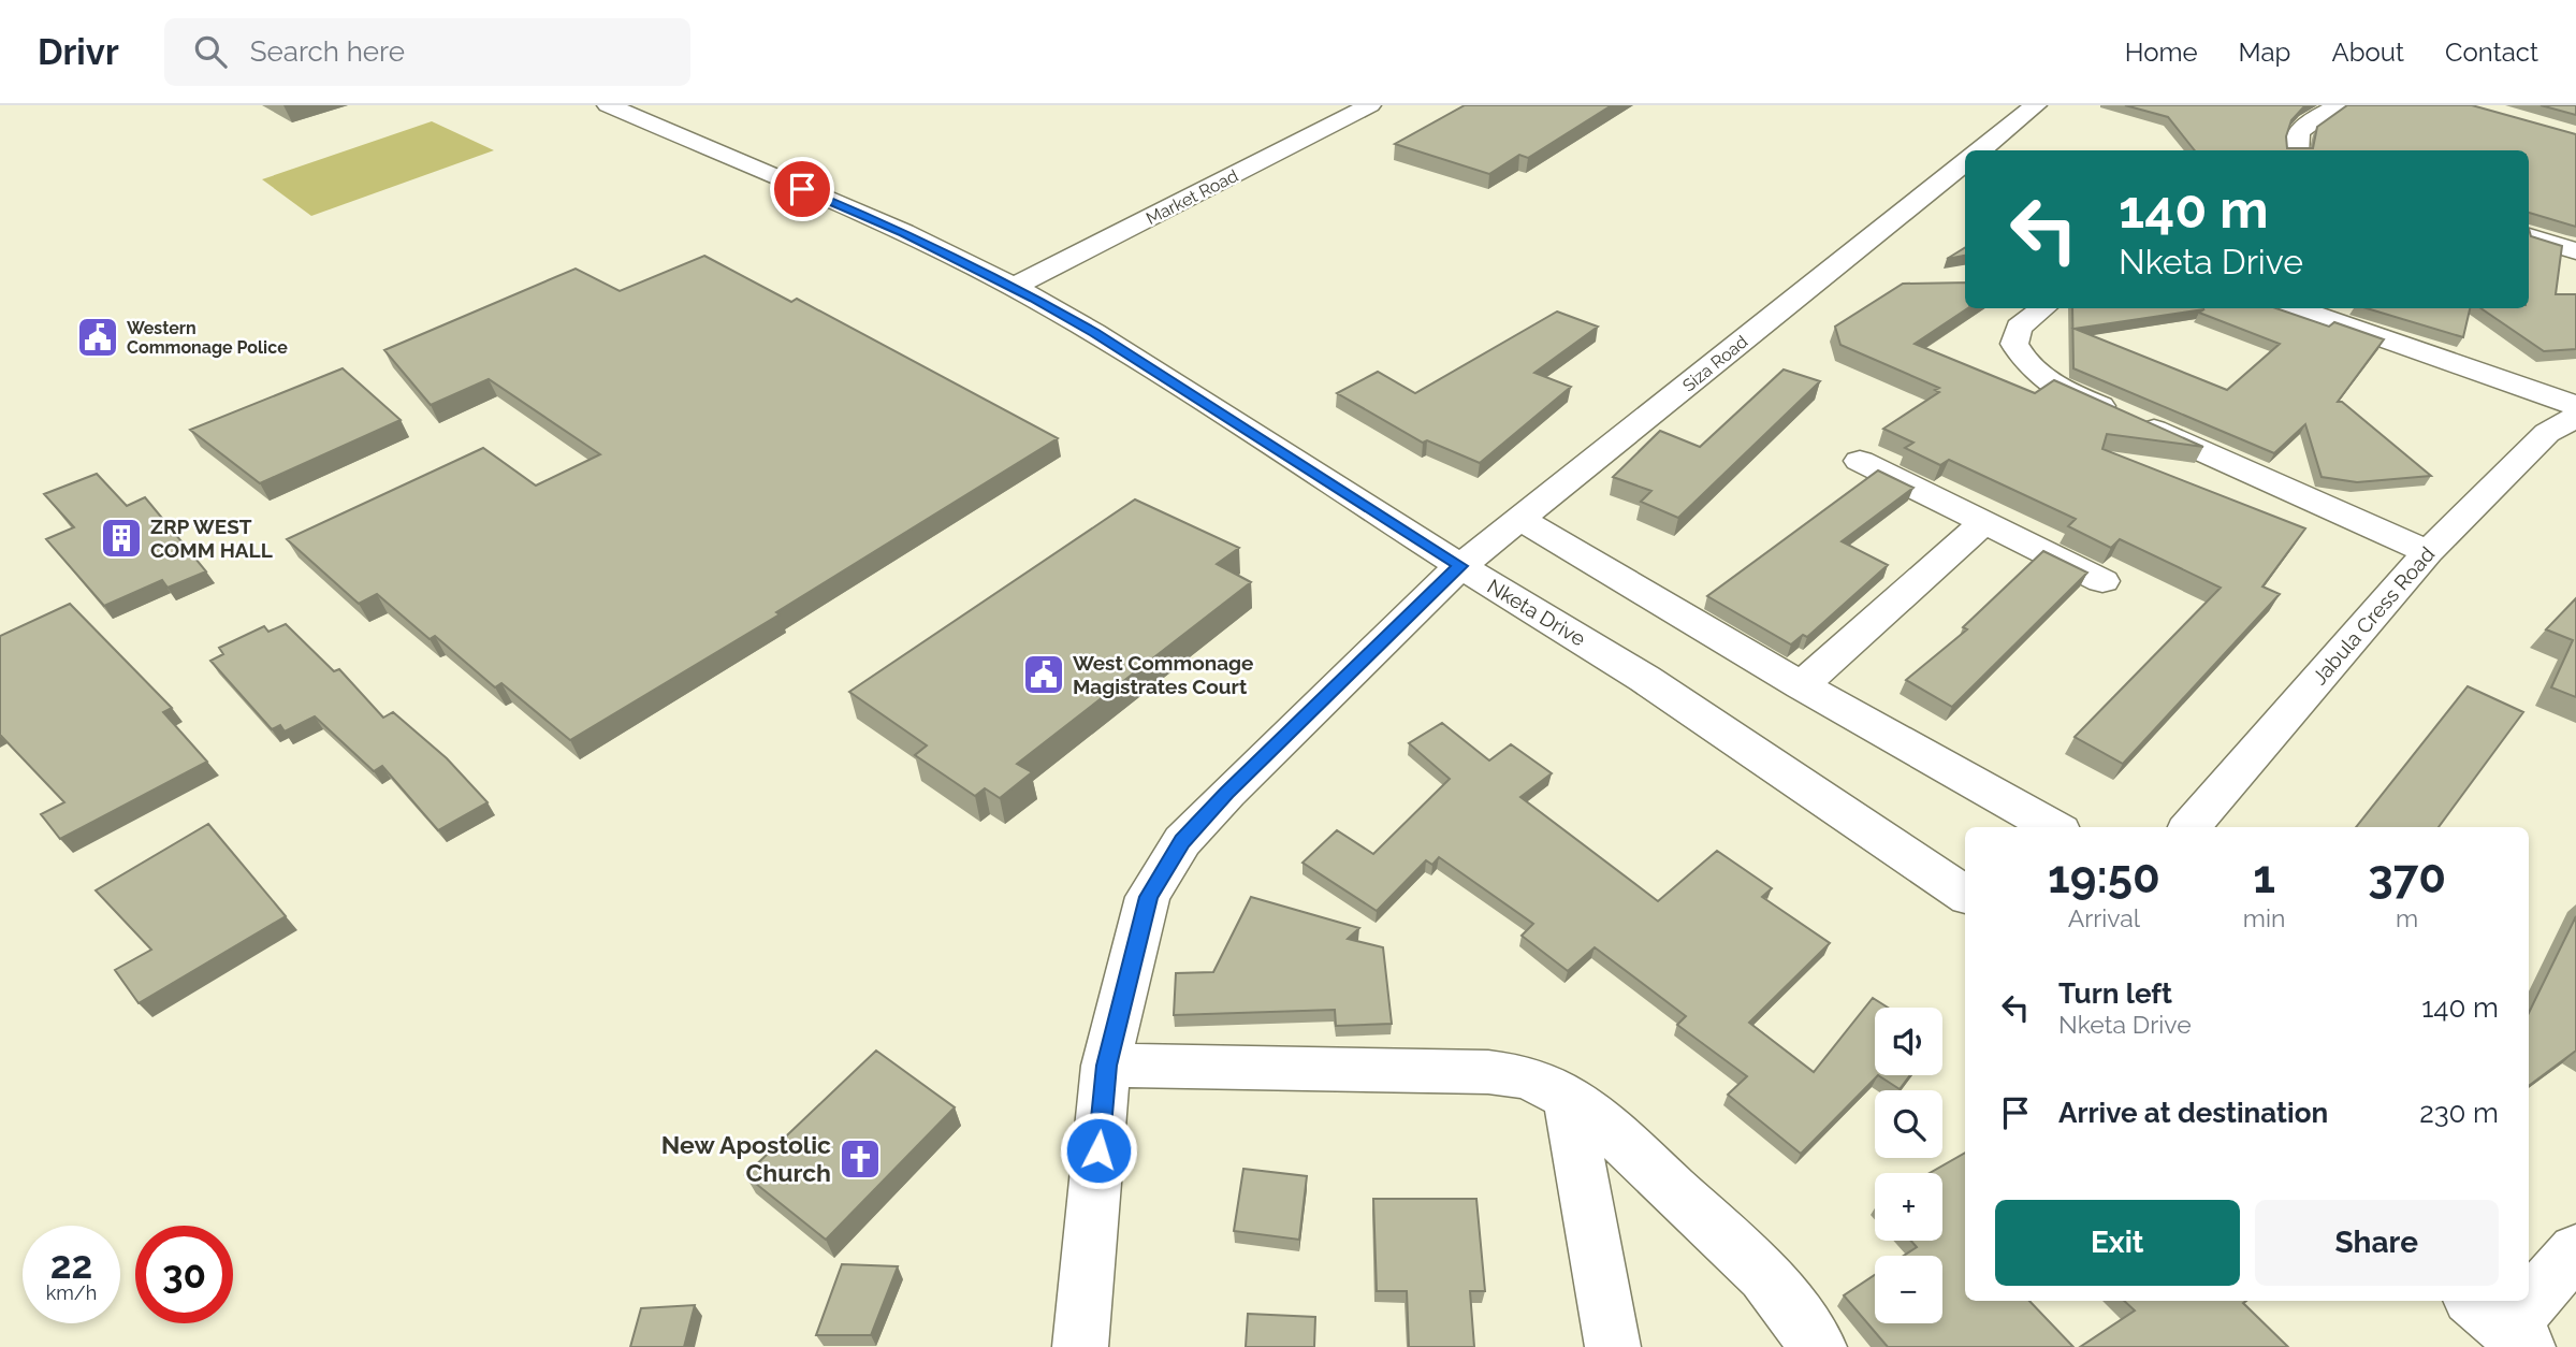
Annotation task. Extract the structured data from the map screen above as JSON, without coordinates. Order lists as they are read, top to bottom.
{
  "streets": {
    "street": [
      "Market Road",
      "Siza Road",
      "Nketa Drive",
      "Jabula Cress Road"
    ]
  },
  "crossings": [
    ["Market Road", "Nketa Drive"],
    ["Siza Road", "Nketa Drive"]
  ],
  "places": {
    "public building": ["Western Commonage Police", "West Commonage Magistrates Court"],
    "building": ["ZRP WEST COMM HALL"],
    "church": ["New Apostolic Church"]
  },
  "page": {
    "header": "Drivr",
    "search": "Search here",
    "nav": [
      "Home",
      "Map",
      "About",
      "Contact"
    ],
    "turn": ["140 m", "Nketa Drive"],
    "eta": [
      "19:50",
      "Arrival",
      "1",
      "min",
      "370",
      "m"
    ],
    "list": [
      {
        "name": "Turn left",
        "note": "Nketa Drive",
        "value": "140 m"
      },
      {
        "name": "Arrive at destination",
        "value": "230 m"
      }
    ],
    "map_buttons": ["+", "−"],
    "buttons": ["Exit", "Share"],
    "speed": "22 km/h",
    "limit": "30"
  }
}
